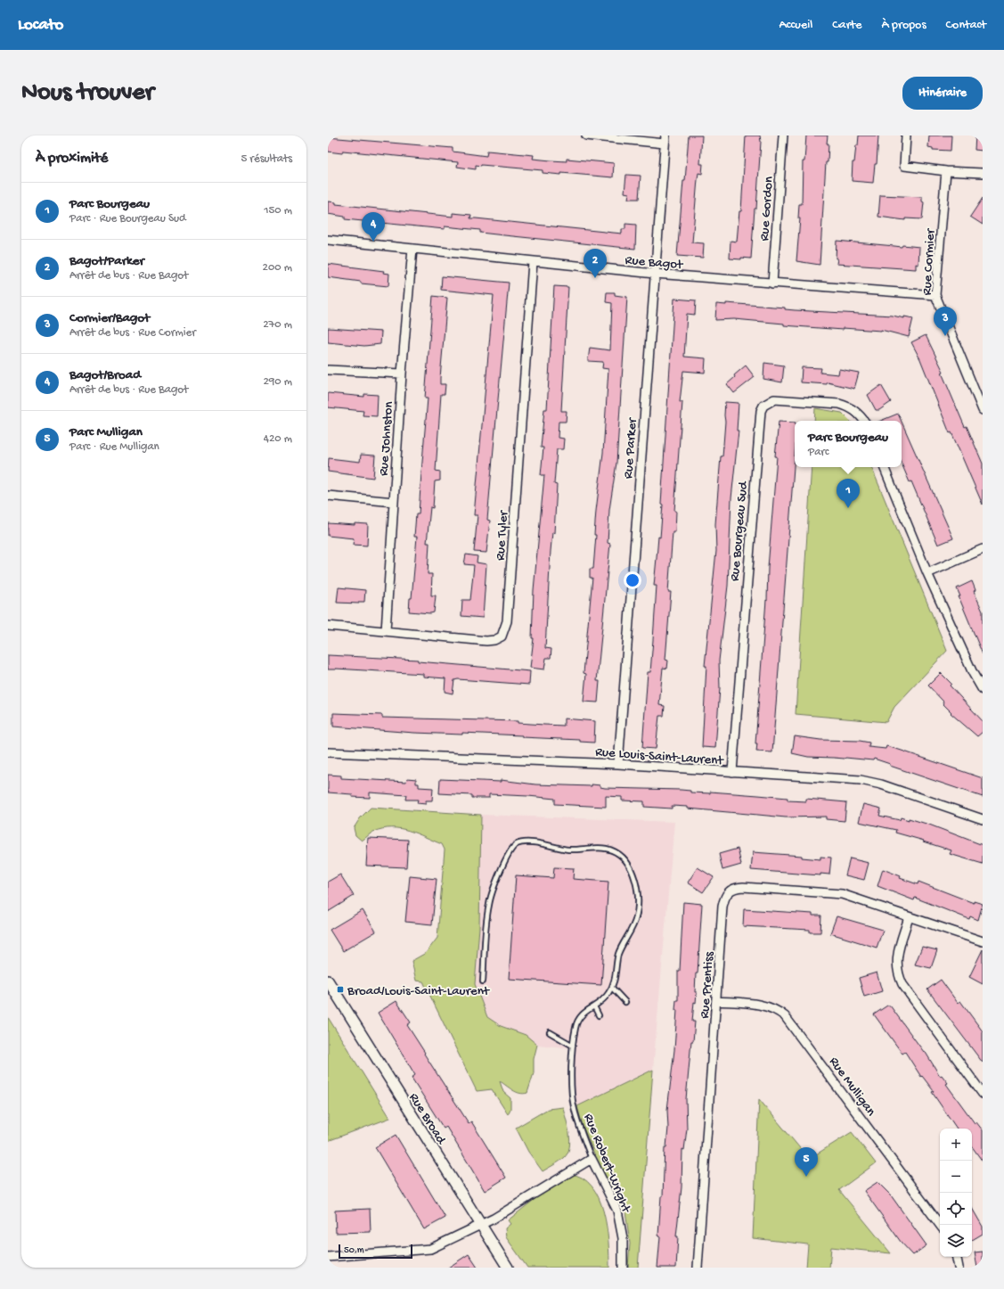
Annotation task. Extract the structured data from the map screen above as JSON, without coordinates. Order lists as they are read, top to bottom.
{
  "streets": {
    "street": [
      "Rue Gordon",
      "Rue Bagot",
      "Rue Cormier",
      "Rue Johnston",
      "Rue Parker",
      "Rue Bourgeau Sud",
      "Rue Tyler",
      "Rue Louis-Saint-Laurent",
      "Rue Prentiss",
      "Rue Mulligan",
      "Rue Broad",
      "Rue Robert-Wright"
    ]
  },
  "crossings": [
    ["Rue Gordon", "Rue Bagot"],
    ["Rue Bagot", "Rue Cormier"],
    ["Rue Bagot", "Rue Johnston"],
    ["Rue Bagot", "Rue Parker"],
    ["Rue Bagot", "Rue Tyler"],
    ["Rue Johnston", "Rue Tyler"],
    ["Rue Parker", "Rue Louis-Saint-Laurent"],
    ["Rue Bourgeau Sud", "Rue Louis-Saint-Laurent"],
    ["Rue Prentiss", "Rue Mulligan"]
  ],
  "places": {
    "transit": ["Broad/Louis-Saint-Laurent"]
  },
  "scale_bar": "50 m",
  "page": {
    "header": "Locato",
    "nav": [
      "Accueil",
      "Carte",
      "À propos",
      "Contact"
    ],
    "buttons": "Itinéraire",
    "title": "Nous trouver",
    "heading": ["À proximité", "5 résultats"],
    "list": [
      {
        "mark": "1",
        "name": "Parc Bourgeau",
        "note": "Parc · Rue Bourgeau Sud",
        "value": "150 m"
      },
      {
        "mark": "2",
        "name": "Bagot/Parker",
        "note": "Arrêt de bus · Rue Bagot",
        "value": "200 m"
      },
      {
        "mark": "3",
        "name": "Cormier/Bagot",
        "note": "Arrêt de bus · Rue Cormier",
        "value": "270 m"
      },
      {
        "mark": "4",
        "name": "Bagot/Broad",
        "note": "Arrêt de bus · Rue Bagot",
        "value": "290 m"
      },
      {
        "mark": "5",
        "name": "Parc Mulligan",
        "note": "Parc · Rue Mulligan",
        "value": "420 m"
      }
    ],
    "pins": [
      "4",
      "2",
      "3",
      "1",
      "5"
    ],
    "popup": ["Parc Bourgeau", "Parc"],
    "map_buttons": ["+", "−"],
    "scale": "50 m"
  }
}
